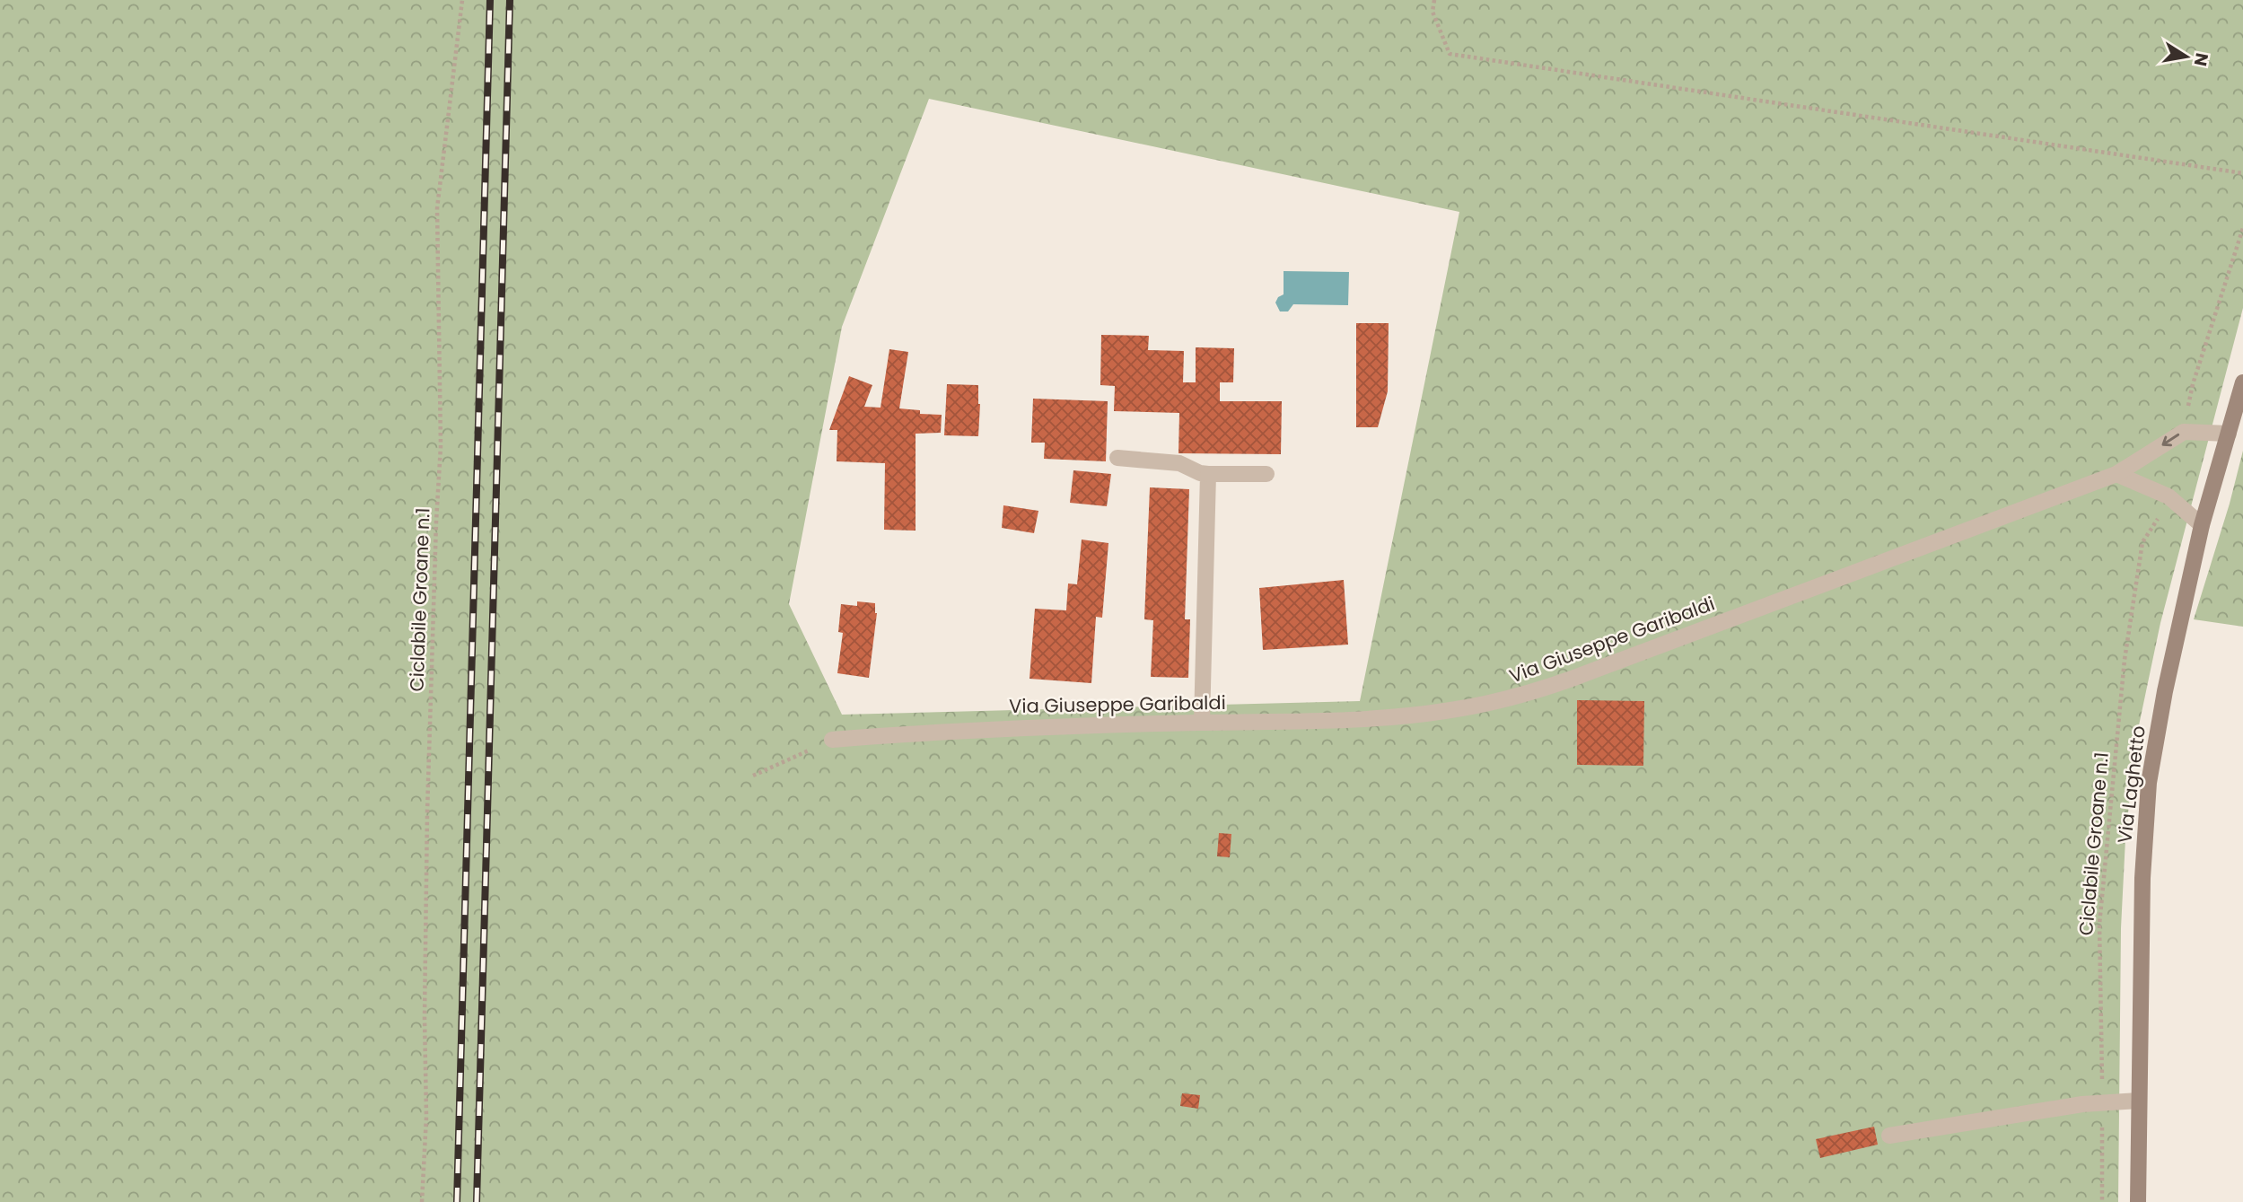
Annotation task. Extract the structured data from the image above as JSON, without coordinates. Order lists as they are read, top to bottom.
{
  "streets": {
    "street": ["Via Giuseppe Garibaldi", "Via Laghetto"],
    "path": ["Ciclabile Groane n.1"]
  },
  "north": "right"
}
